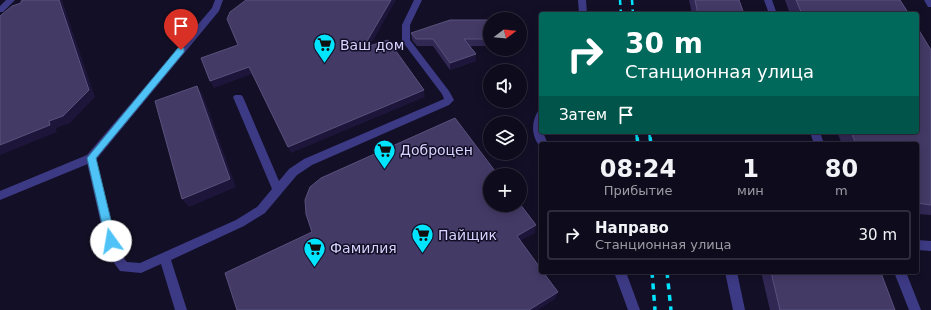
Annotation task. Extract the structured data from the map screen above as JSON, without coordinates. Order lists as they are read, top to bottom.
{
  "places": {
    "supermarket": [
      "Ваш дом",
      "Доброцен",
      "Пайщик",
      "Фамилия"
    ]
  },
  "north": "right",
  "page": {
    "map_buttons": "+",
    "turn": ["30 m", "Станционная улица"],
    "then": "Затем",
    "eta": [
      "08:24",
      "Прибытие",
      "1",
      "мин",
      "80",
      "m"
    ],
    "list": [
      {
        "name": "Направо",
        "note": "Станционная улица",
        "value": "30 m"
      }
    ]
  }
}
